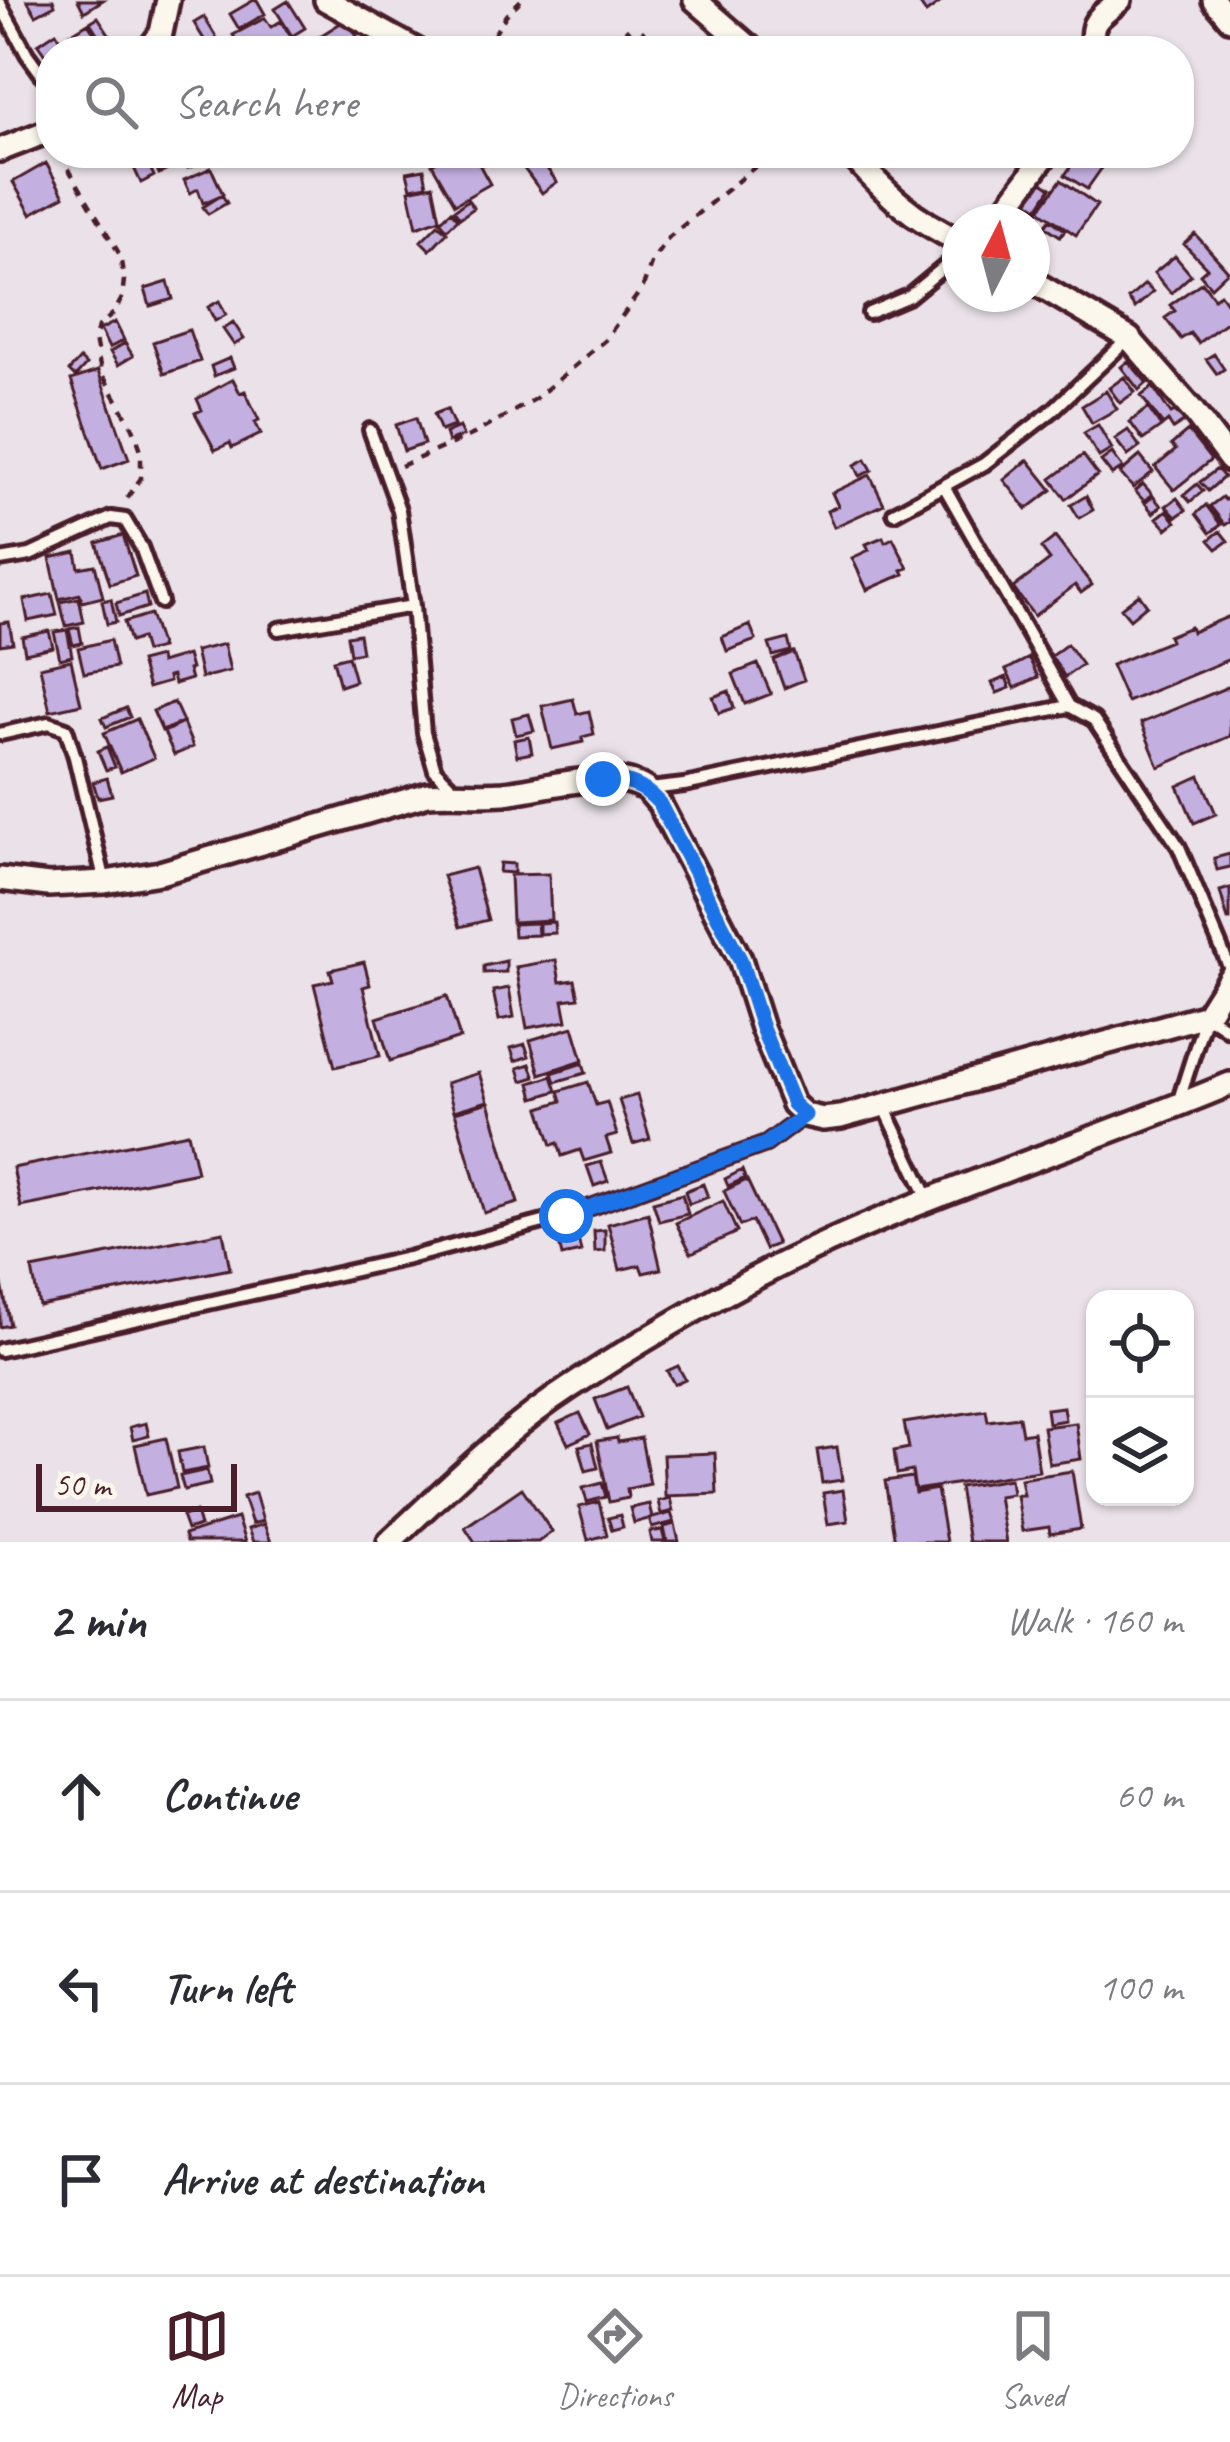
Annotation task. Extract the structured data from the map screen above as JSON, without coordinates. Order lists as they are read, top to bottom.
{
  "scale_bar": "50 m",
  "north": "top",
  "page": {
    "search": "Search here",
    "scale": "50 m",
    "heading": ["2 min", "Walk · 160 m"],
    "list": [
      ["Continue", "60 m"],
      ["Turn left", "100 m"],
      "Arrive at destination"
    ],
    "nav": ["Map", "Directions", "Saved"]
  }
}
